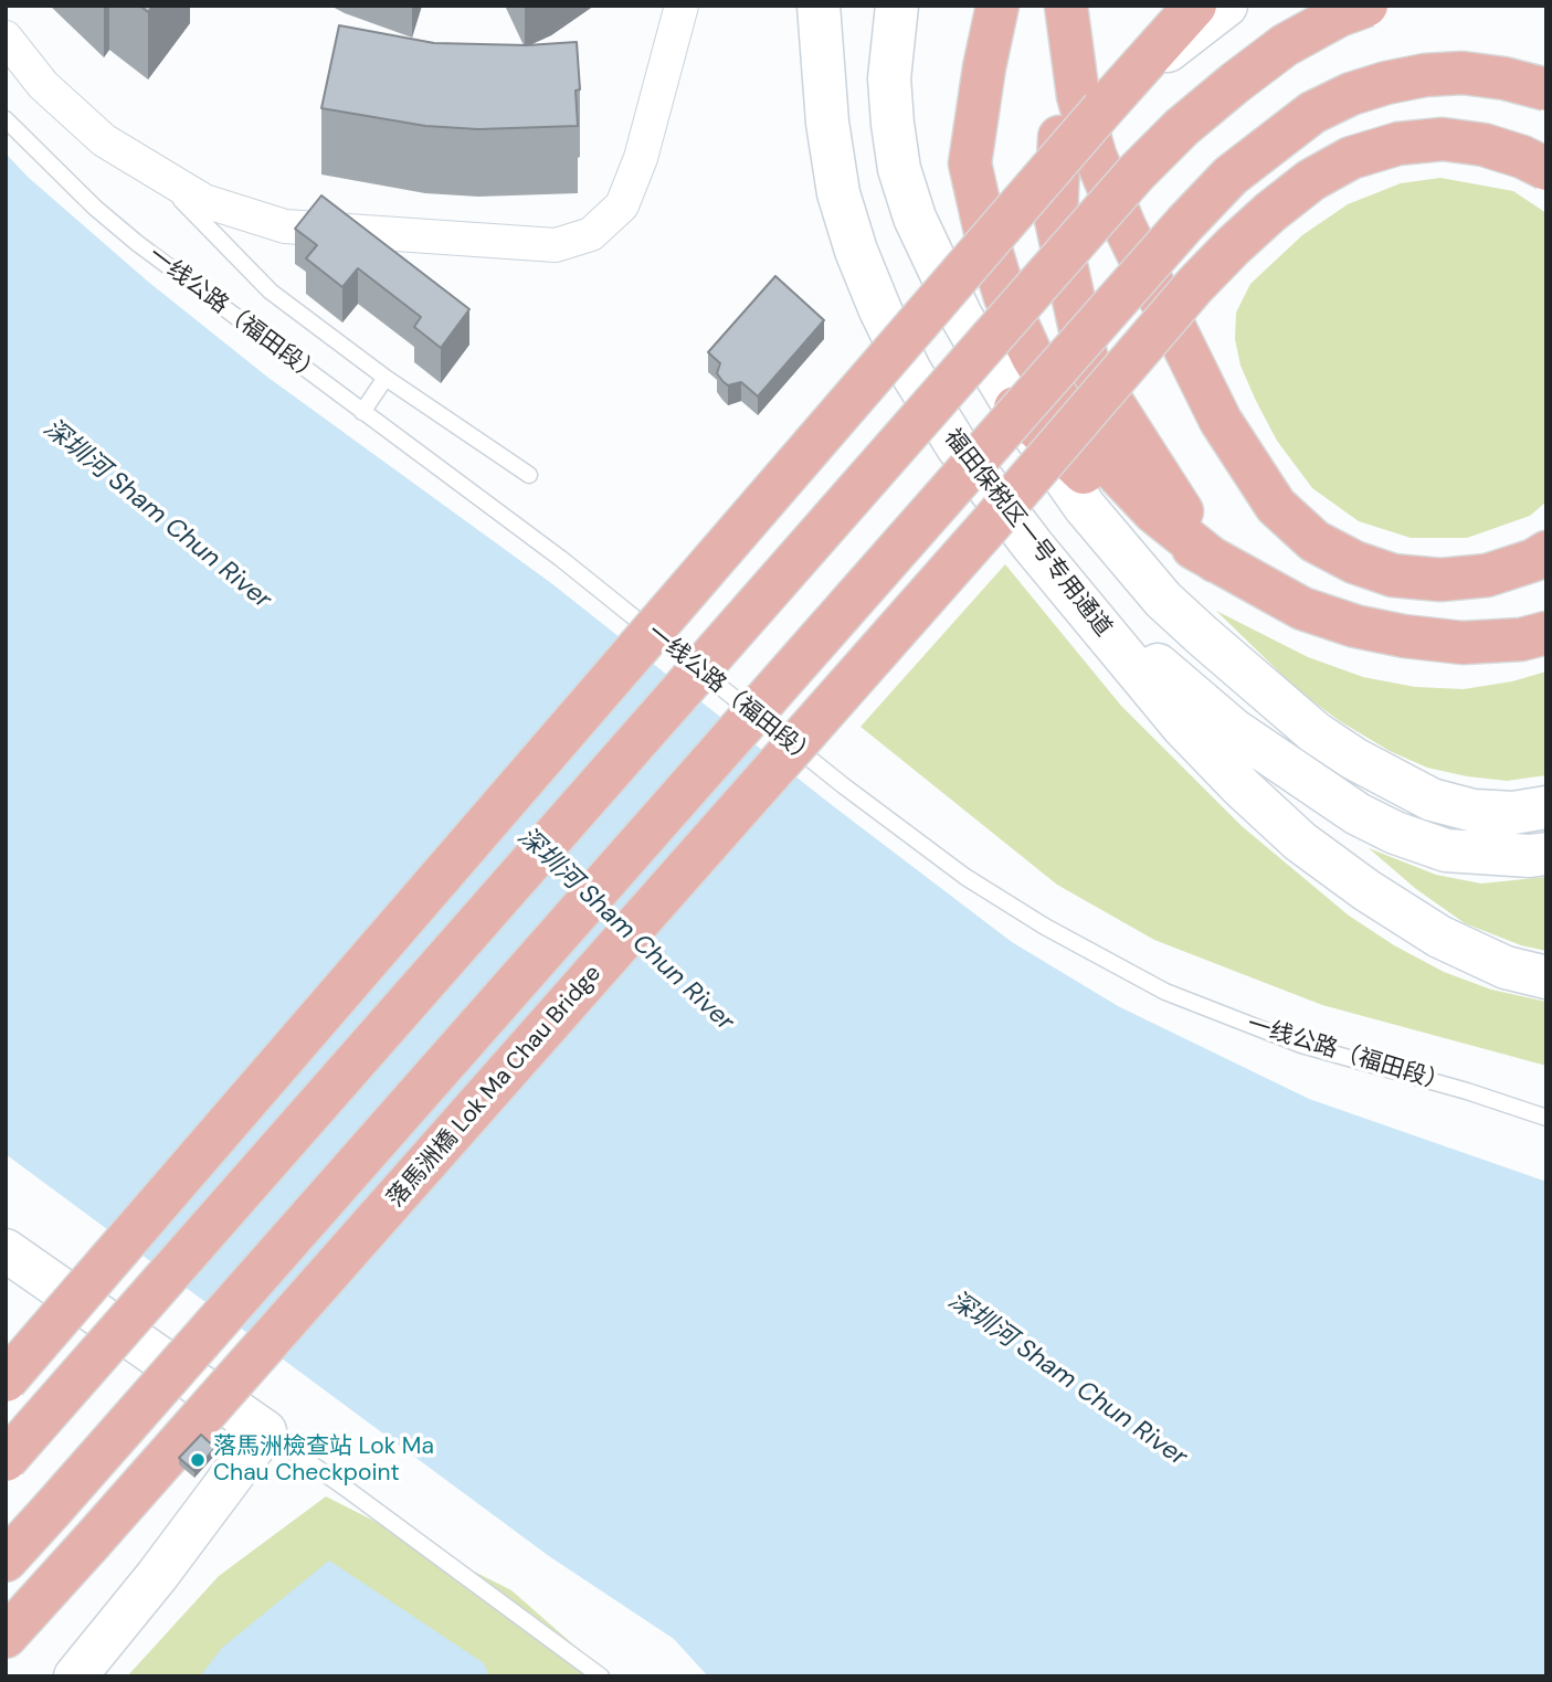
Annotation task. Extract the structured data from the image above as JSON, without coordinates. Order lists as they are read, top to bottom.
{
  "streets": {
    "main road": ["福田保税区一号专用通道", "落馬洲橋 Lok Ma Chau Bridge"],
    "lane": ["一线公路（福田段）"]
  },
  "water": ["深圳河 Sham Chun River"],
  "places": ["落馬洲檢查站 Lok Ma Chau Checkpoint"]
}
